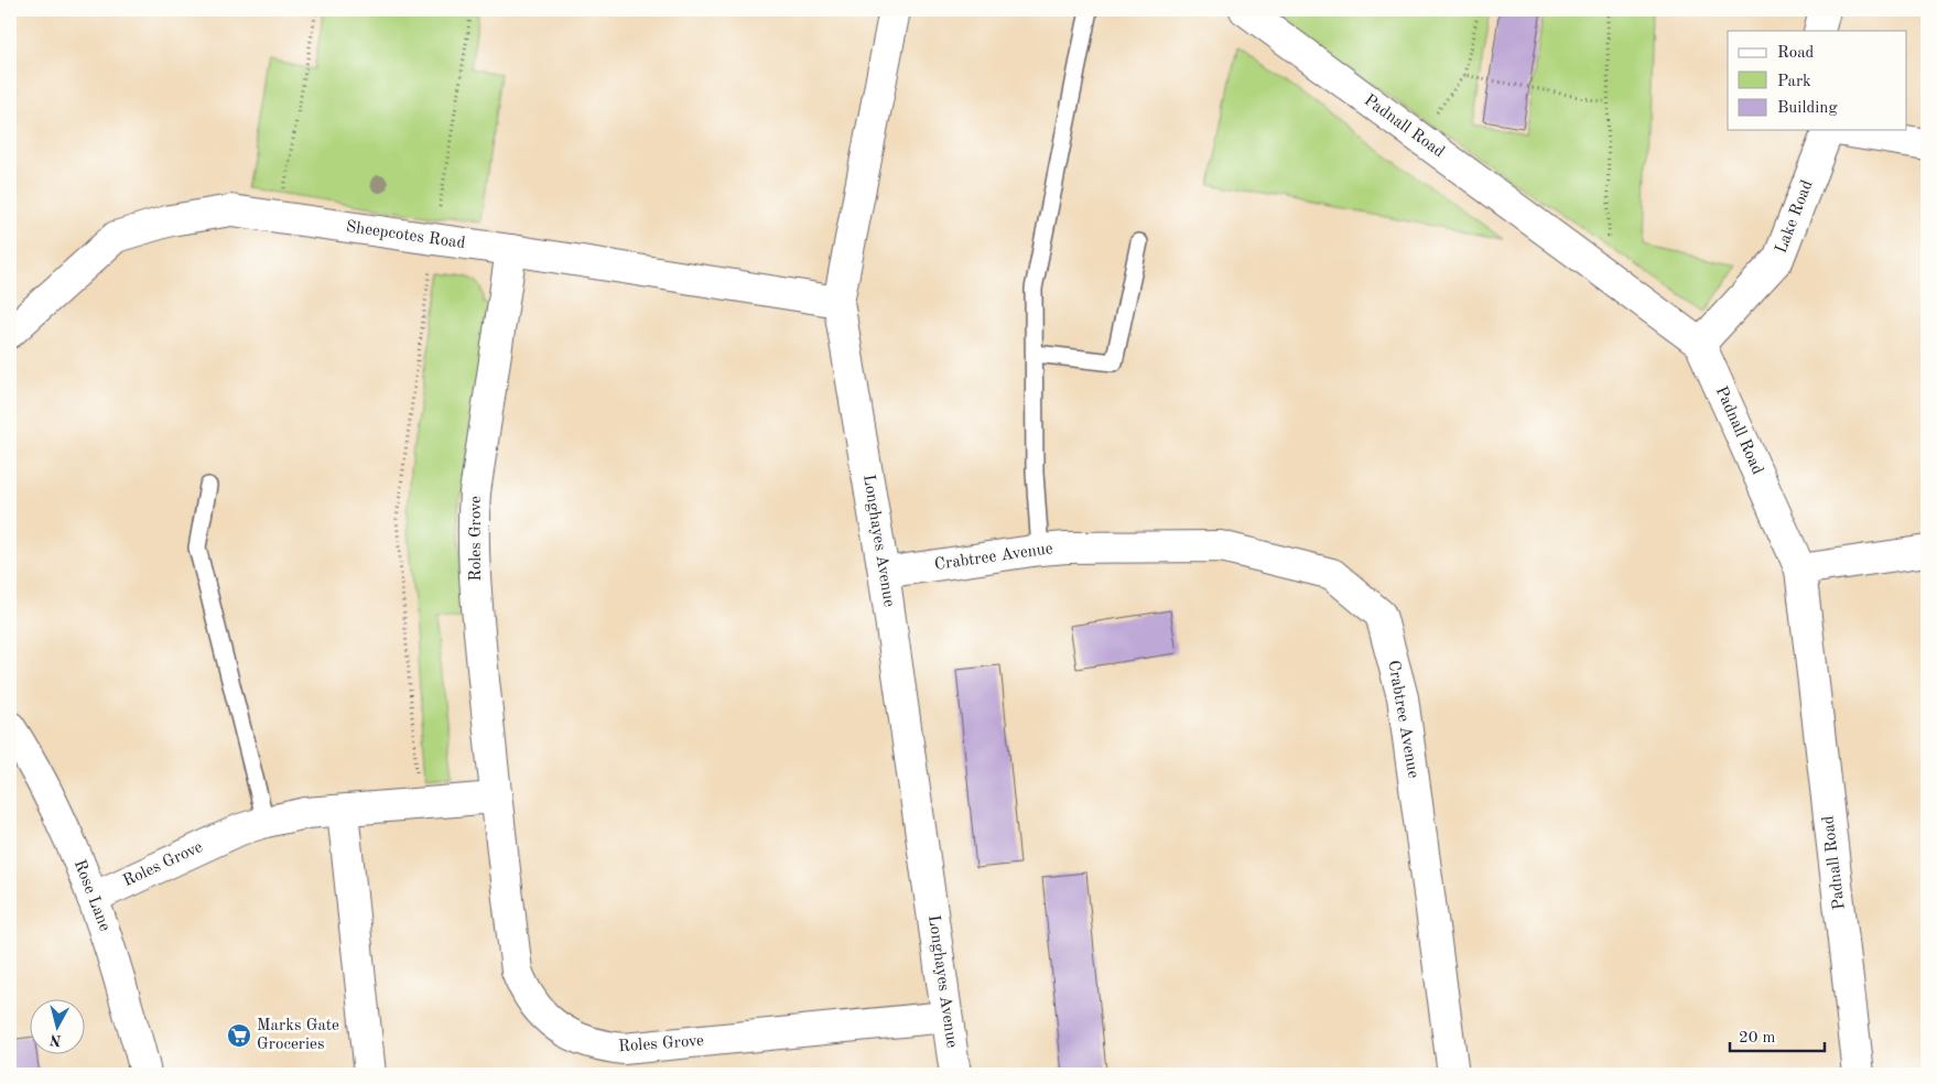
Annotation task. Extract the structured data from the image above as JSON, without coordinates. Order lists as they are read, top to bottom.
{
  "streets": {
    "street": [
      "Padnall Road",
      "Lake Road",
      "Sheepcotes Road",
      "Roles Grove",
      "Longhayes Avenue",
      "Crabtree Avenue",
      "Rose Lane"
    ]
  },
  "crossings": [
    ["Padnall Road", "Lake Road"],
    ["Sheepcotes Road", "Roles Grove"],
    ["Sheepcotes Road", "Longhayes Avenue"],
    ["Roles Grove", "Longhayes Avenue"],
    ["Roles Grove", "Rose Lane"],
    ["Longhayes Avenue", "Crabtree Avenue"]
  ],
  "places": {
    "supermarket": ["Marks Gate Groceries"]
  },
  "legend": ["Road", "Park", "Building"],
  "scale_bar": "20 m",
  "north": "bottom"
}
